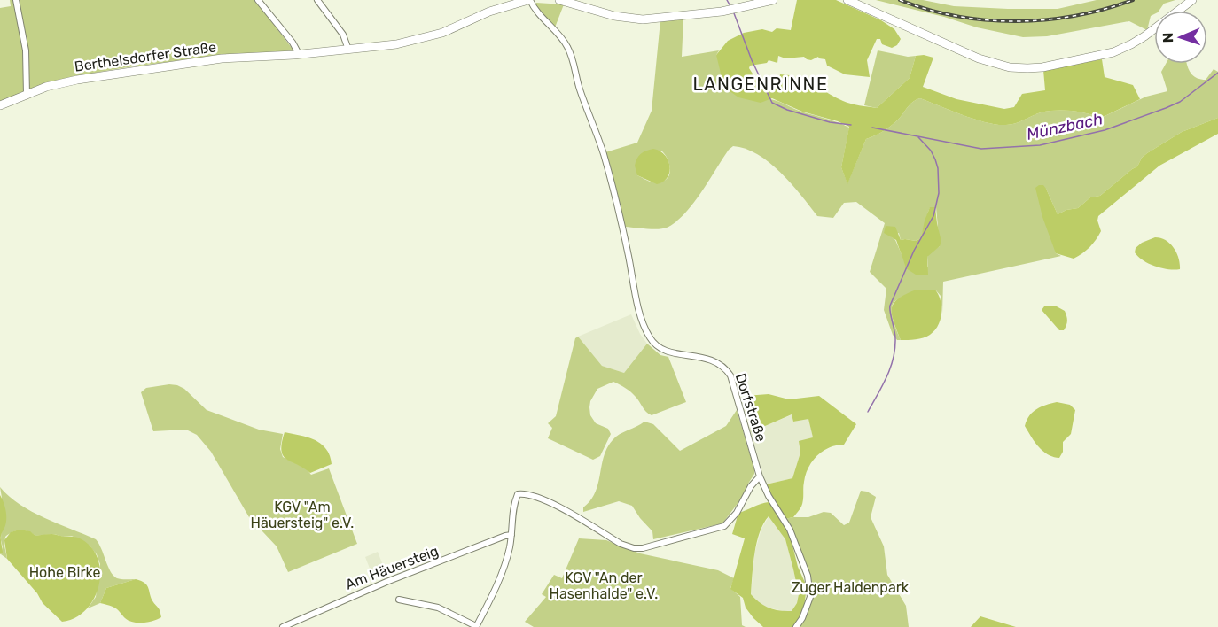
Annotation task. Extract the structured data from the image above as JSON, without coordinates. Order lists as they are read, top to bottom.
{
  "streets": {
    "street": ["Berthelsdorfer Straße", "Dorfstraße", "Am Häuersteig"]
  },
  "crossings": [
    ["Berthelsdorfer Straße", "Dorfstraße"]
  ],
  "districts": ["LANGENRINNE"],
  "water": ["Münzbach"],
  "parks": [
    "KGV \"Am Häuersteig\" e.V.",
    "Hohe Birke",
    "KGV \"An der Hasenhalde\" e.V.",
    "Zuger Haldenpark"
  ],
  "north": "left"
}
